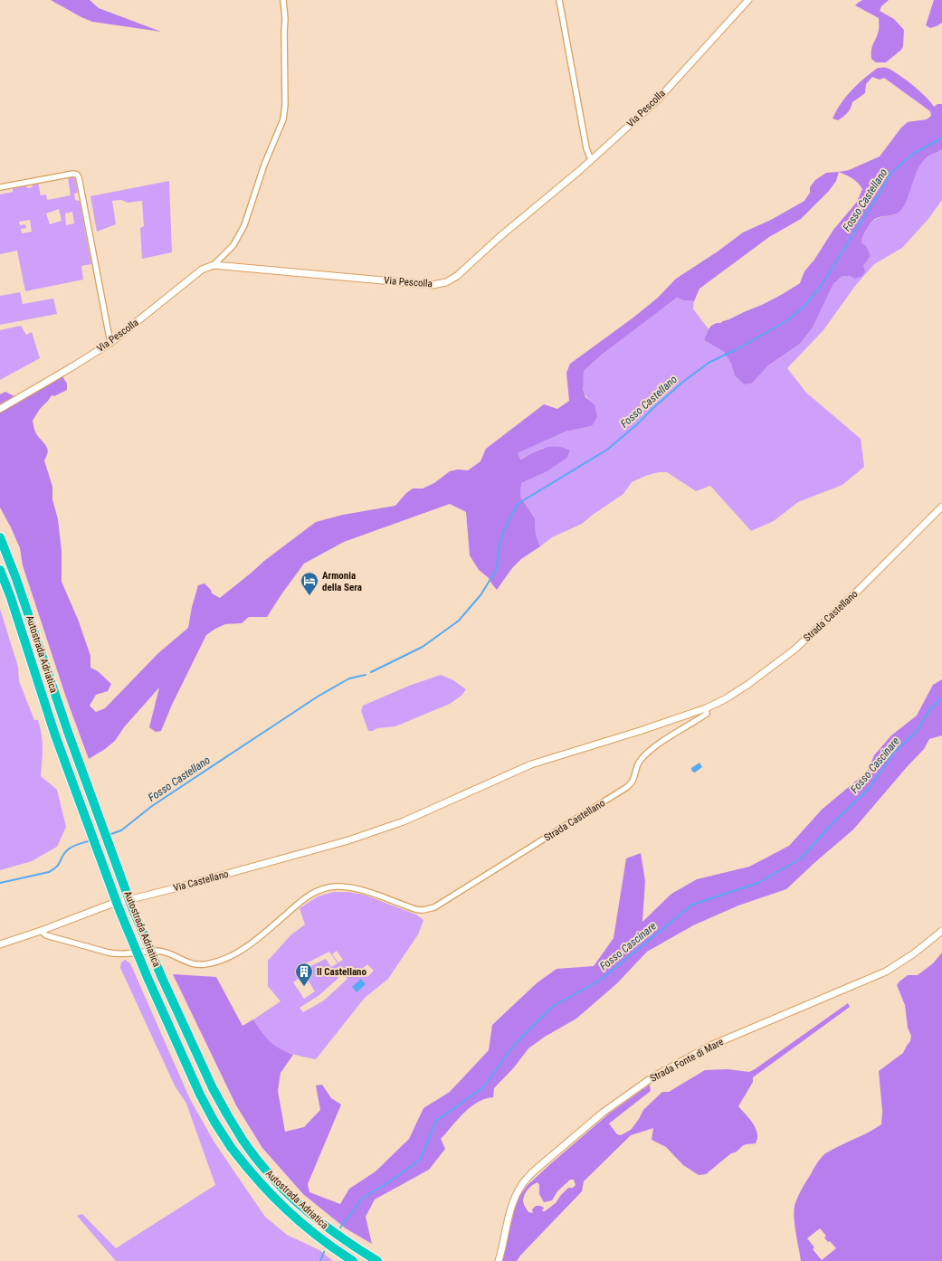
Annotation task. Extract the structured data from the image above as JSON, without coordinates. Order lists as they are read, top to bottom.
{
  "streets": {
    "highway": ["Autostrada Adriatica"],
    "street": [
      "Via Pescolla",
      "Strada Castellano",
      "Via Castellano",
      "Strada Fonte di Mare"
    ]
  },
  "crossings": [
    ["Strada Castellano", "Via Castellano"]
  ],
  "water": ["Fosso Castellano", "Fosso Cascinare"],
  "places": {
    "hotel": ["Armonia della Sera"],
    "building": ["Il Castellano"]
  }
}
